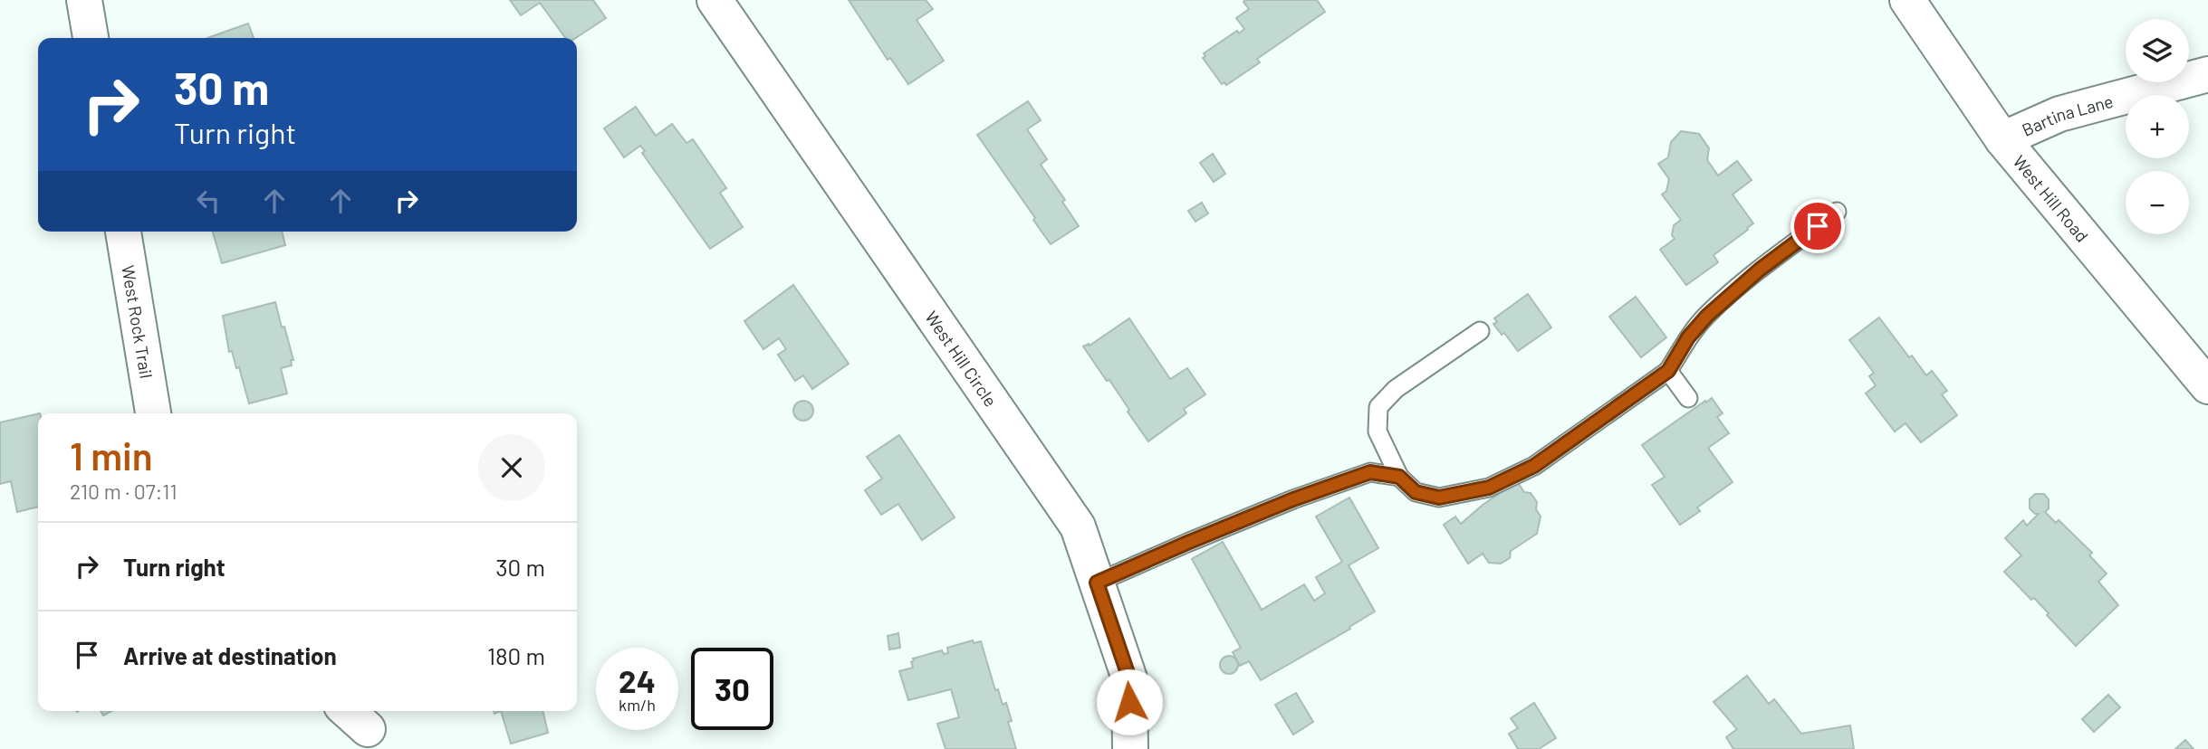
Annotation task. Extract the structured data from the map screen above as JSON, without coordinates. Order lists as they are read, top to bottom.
{
  "streets": {
    "street": [
      "Bartina Lane",
      "West Hill Road",
      "West Rock Trail",
      "West Hill Circle"
    ]
  },
  "crossings": [
    ["Bartina Lane", "West Hill Road"]
  ],
  "page": {
    "map_buttons": ["+", "−"],
    "turn": ["30 m", "Turn right"],
    "heading": ["1 min", "210 m · 07:11"],
    "list": [
      {
        "name": "Turn right",
        "value": "30 m"
      },
      {
        "name": "Arrive at destination",
        "value": "180 m"
      }
    ],
    "speed": "24 km/h",
    "limit": "30"
  }
}
